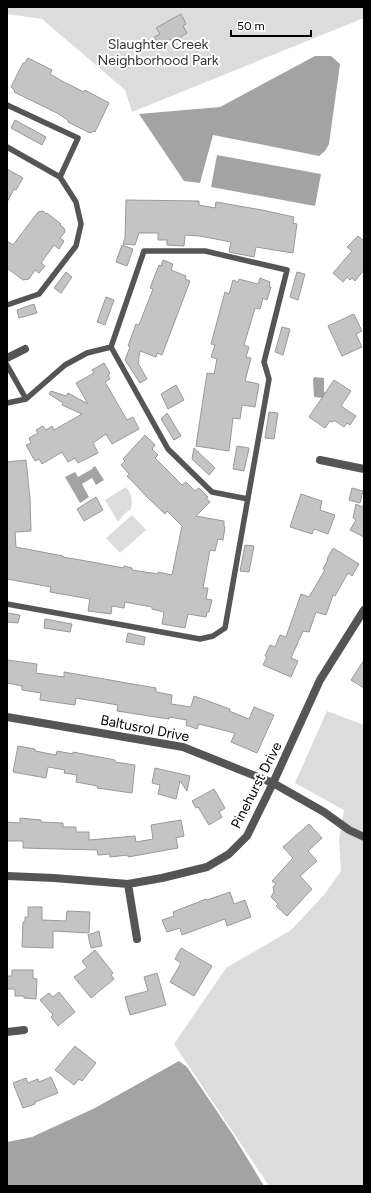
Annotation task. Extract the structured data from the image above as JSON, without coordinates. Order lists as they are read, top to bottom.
{
  "streets": {
    "street": ["Baltusrol Drive", "Pinehurst Drive"]
  },
  "crossings": [
    ["Baltusrol Drive", "Pinehurst Drive"]
  ],
  "parks": ["Slaughter Creek Neighborhood Park"],
  "scale_bar": "50 m"
}
